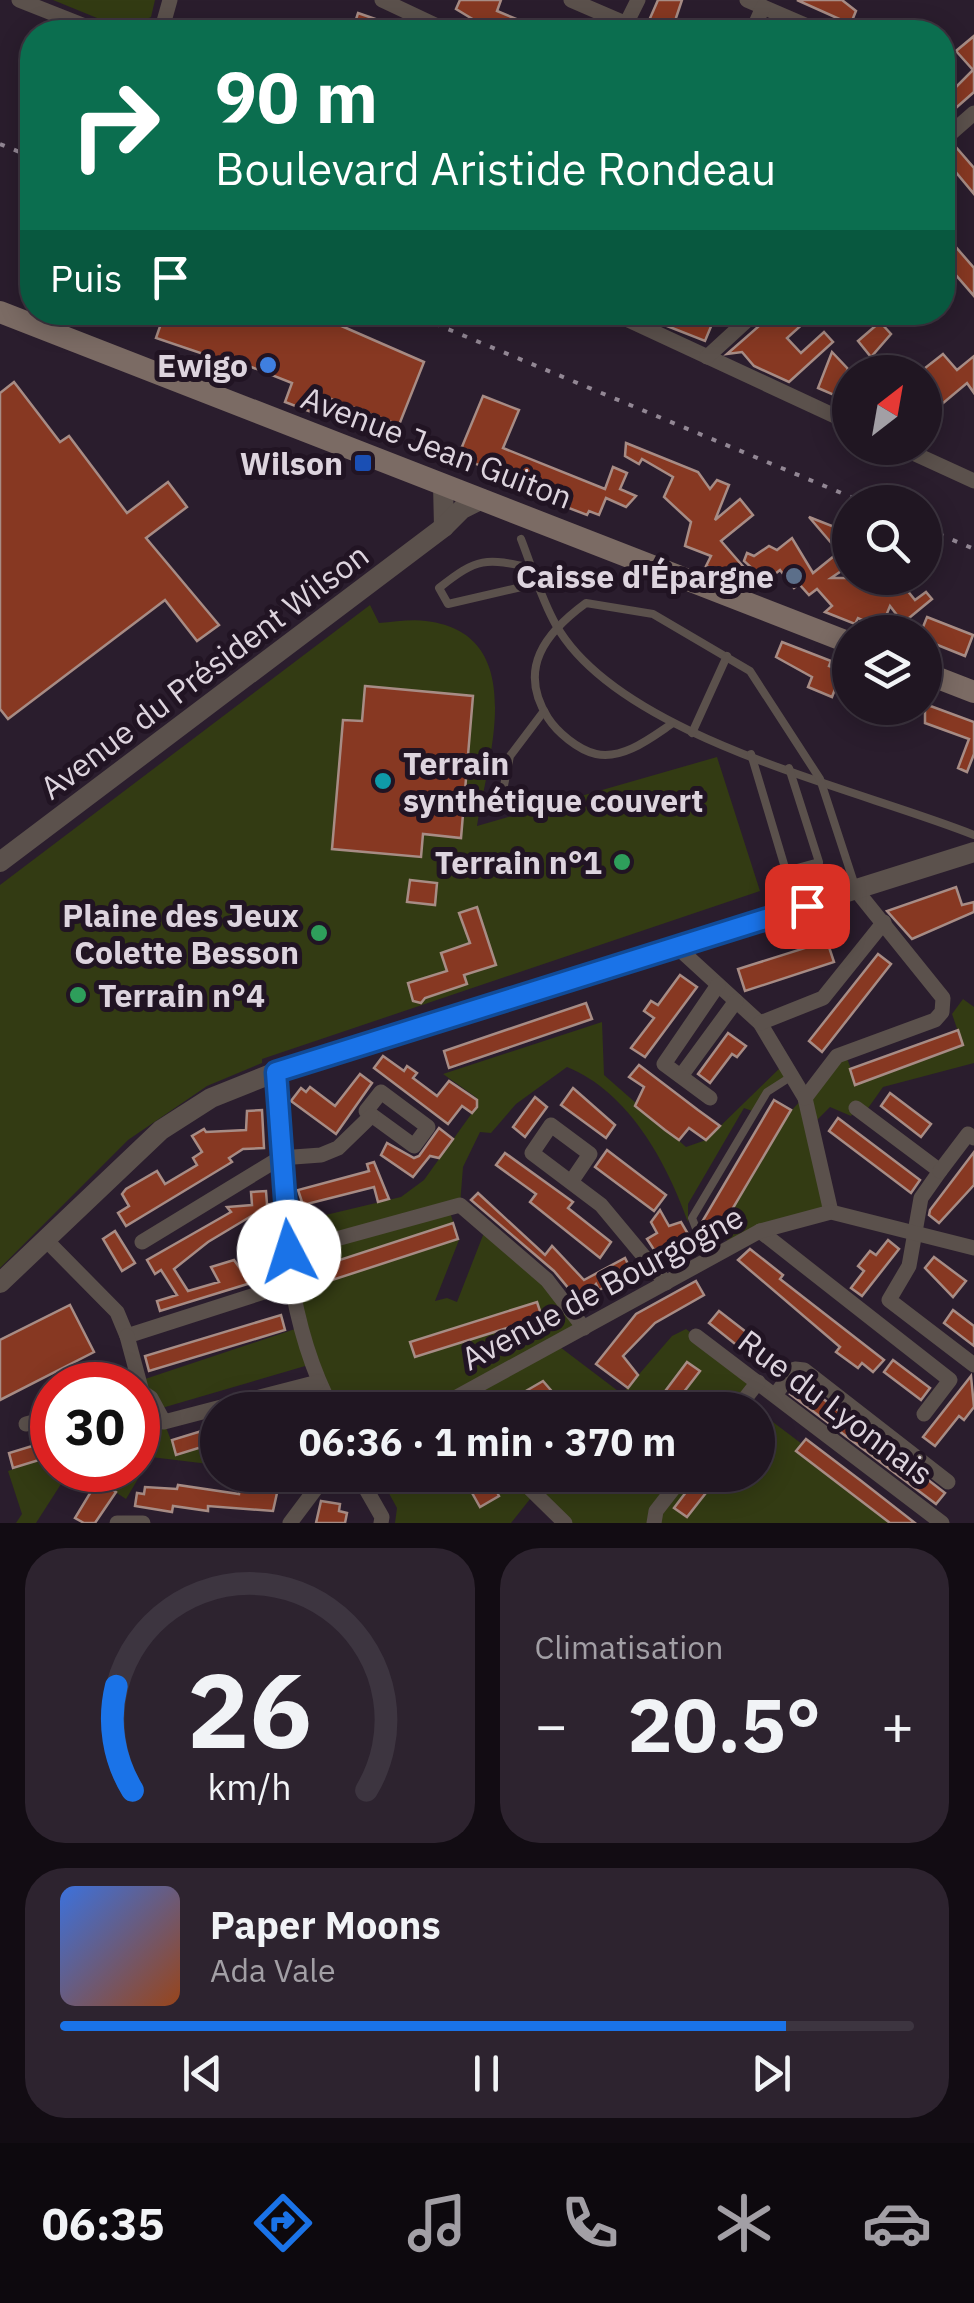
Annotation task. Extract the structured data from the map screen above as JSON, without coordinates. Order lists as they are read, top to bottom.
{
  "streets": {
    "main road": ["Avenue Jean Guiton"],
    "street": ["Avenue du Président Wilson", "Avenue de Bourgogne", "Rue du Lyonnais"]
  },
  "crossings": [
    ["Avenue Jean Guiton", "Avenue du Président Wilson"]
  ],
  "places": {
    "other": [
      "Ewigo",
      "Caisse d'Épargne",
      "Terrain synthétique couvert",
      "Terrain n°1",
      "Plaine des Jeux Colette Besson",
      "Terrain n°4"
    ],
    "transit": ["Wilson"]
  },
  "north": "top right",
  "page": {
    "turn": ["90 m", "Boulevard Aristide Rondeau"],
    "then": "Puis",
    "limit": "30",
    "trip": "06:36 · 1 min · 370 m",
    "tile": "Climatisation",
    "heat": ["−", "20.5°", "+"],
    "song": ["Paper Moons", "Ada Vale"],
    "tabs": "06:35",
    "gauge": ["26", "km/h"]
  }
}
